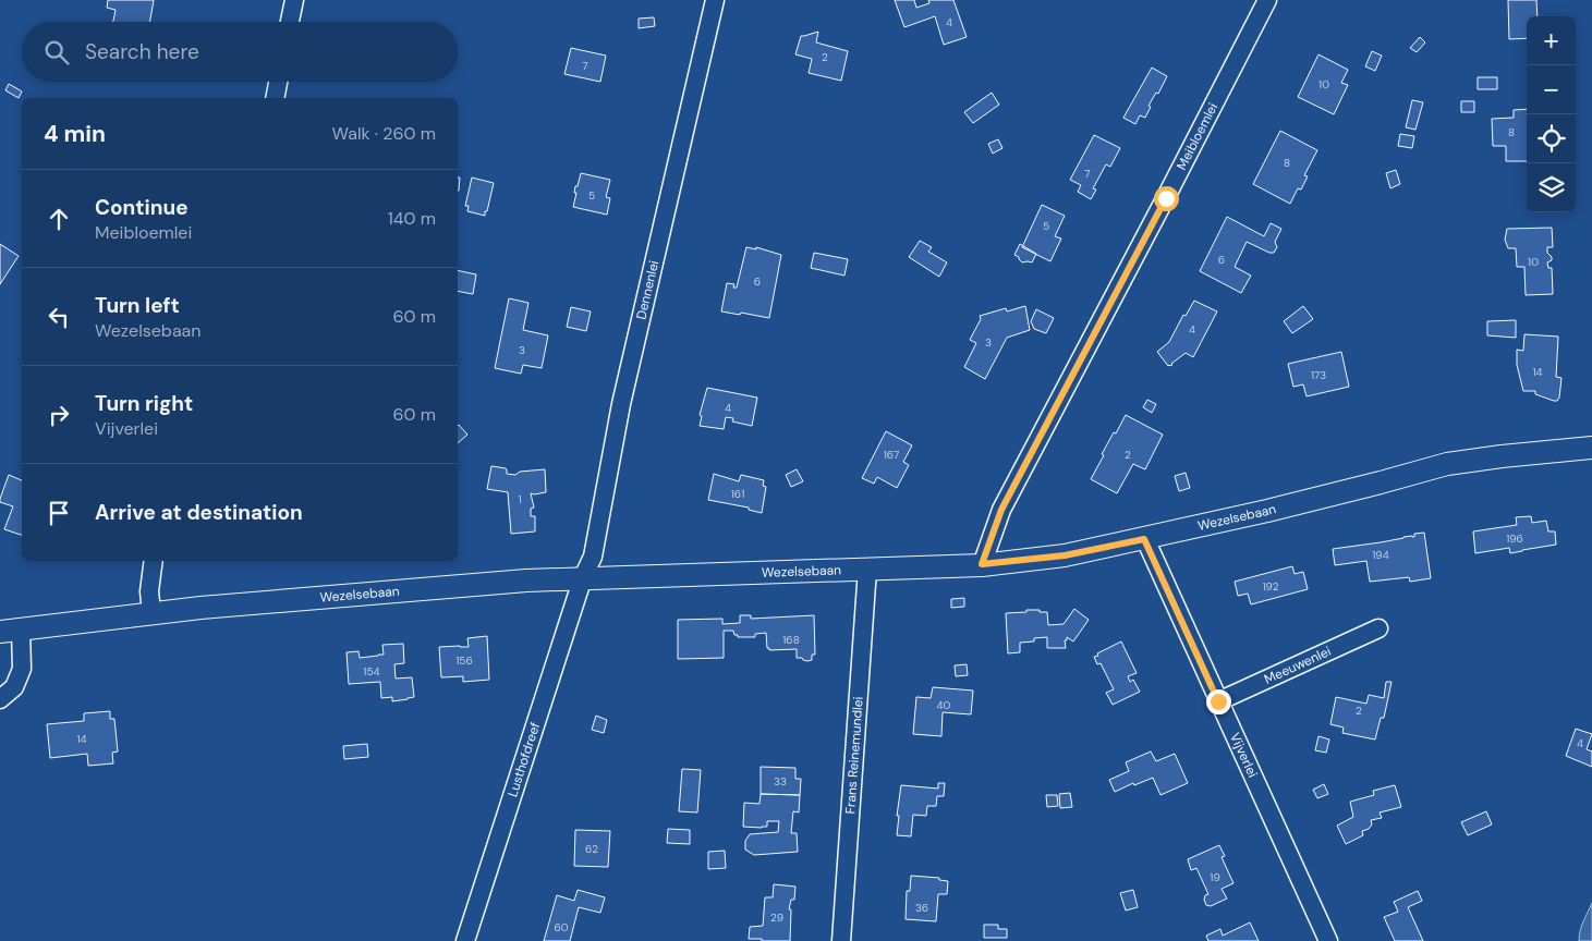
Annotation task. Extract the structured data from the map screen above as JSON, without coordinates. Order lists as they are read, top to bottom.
{
  "streets": {
    "street": [
      "Meibloemlei",
      "Dennenlei",
      "Wezelsebaan",
      "Meeuwenlei",
      "Frans Reinemundlei",
      "Vijverlei",
      "Lusthofdreef"
    ]
  },
  "crossings": [
    ["Meibloemlei", "Wezelsebaan"],
    ["Dennenlei", "Wezelsebaan"],
    ["Dennenlei", "Lusthofdreef"],
    ["Wezelsebaan", "Frans Reinemundlei"],
    ["Wezelsebaan", "Vijverlei"],
    ["Wezelsebaan", "Lusthofdreef"],
    ["Meeuwenlei", "Vijverlei"]
  ],
  "house_numbers": [
    "4",
    "2",
    "7",
    "10",
    "8",
    "8",
    "7",
    "5",
    "5",
    "6",
    "10",
    "6",
    "4",
    "3",
    "3",
    "14",
    "173",
    "4",
    "167",
    "2",
    "161",
    "1",
    "196",
    "194",
    "192",
    "168",
    "156",
    "154",
    "40",
    "2",
    "14",
    "4",
    "33",
    "62",
    "19",
    "36",
    "29",
    "60"
  ],
  "page": {
    "map_buttons": ["+", "−"],
    "search": "Search here",
    "heading": ["4 min", "Walk · 260 m"],
    "list": [
      ["Continue", "Meibloemlei", "140 m"],
      ["Turn left", "Wezelsebaan", "60 m"],
      ["Turn right", "Vijverlei", "60 m"],
      "Arrive at destination"
    ]
  }
}
